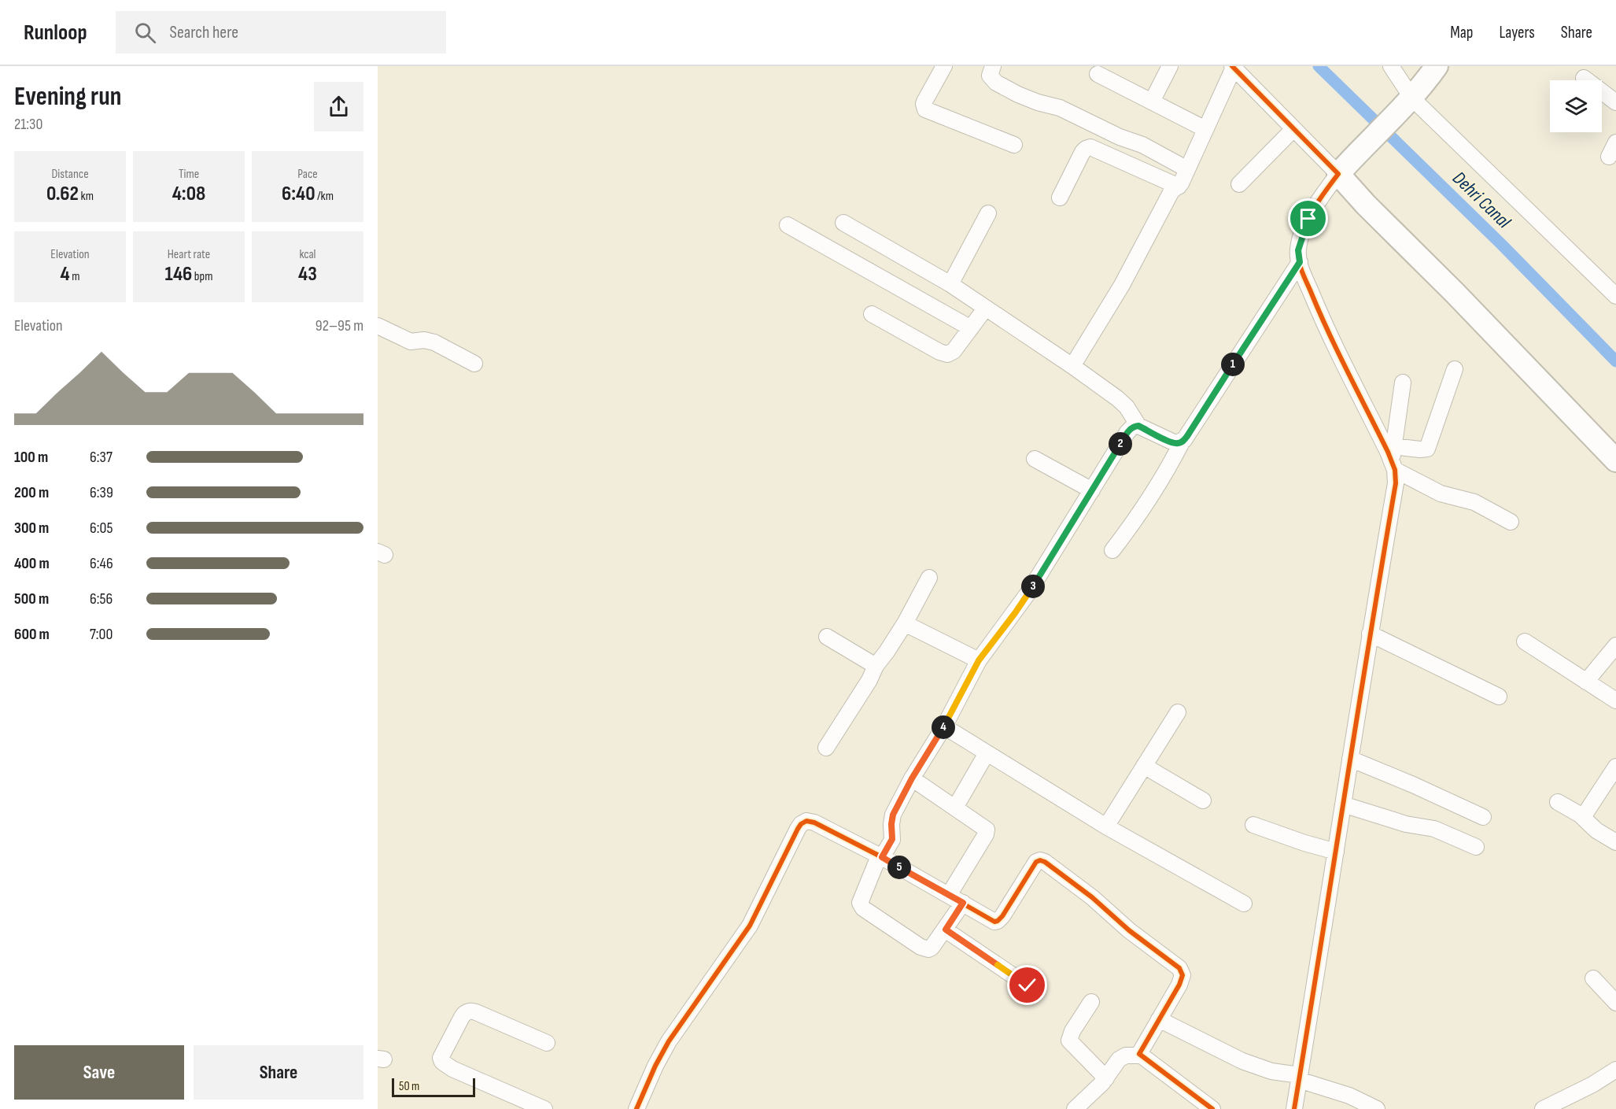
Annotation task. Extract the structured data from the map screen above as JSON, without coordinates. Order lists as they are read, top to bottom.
{
  "water": ["Dehri Canal"],
  "scale_bar": "50 m",
  "page": {
    "header": "Runloop",
    "search": "Search here",
    "nav": ["Map", "Layers", "Share"],
    "heading": ["Evening run", "21:30"],
    "stats": [
      ["Distance", "0.62 km"],
      ["Time", "4:08"],
      ["Pace", "6:40 /km"],
      ["Elevation", "4 m"],
      ["Heart rate", "146 bpm"],
      ["kcal", "43"]
    ],
    "chart": ["Elevation", "92–95 m"],
    "pins": [
      "1",
      "2",
      "3",
      "4",
      "5"
    ],
    "list": [
      {
        "name": "100 m",
        "note": "6:37"
      },
      {
        "name": "200 m",
        "note": "6:39"
      },
      {
        "name": "300 m",
        "note": "6:05"
      },
      {
        "name": "400 m",
        "note": "6:46"
      },
      {
        "name": "500 m",
        "note": "6:56"
      },
      {
        "name": "600 m",
        "note": "7:00"
      }
    ],
    "buttons": ["Save", "Share"],
    "scale": "50 m"
  }
}
